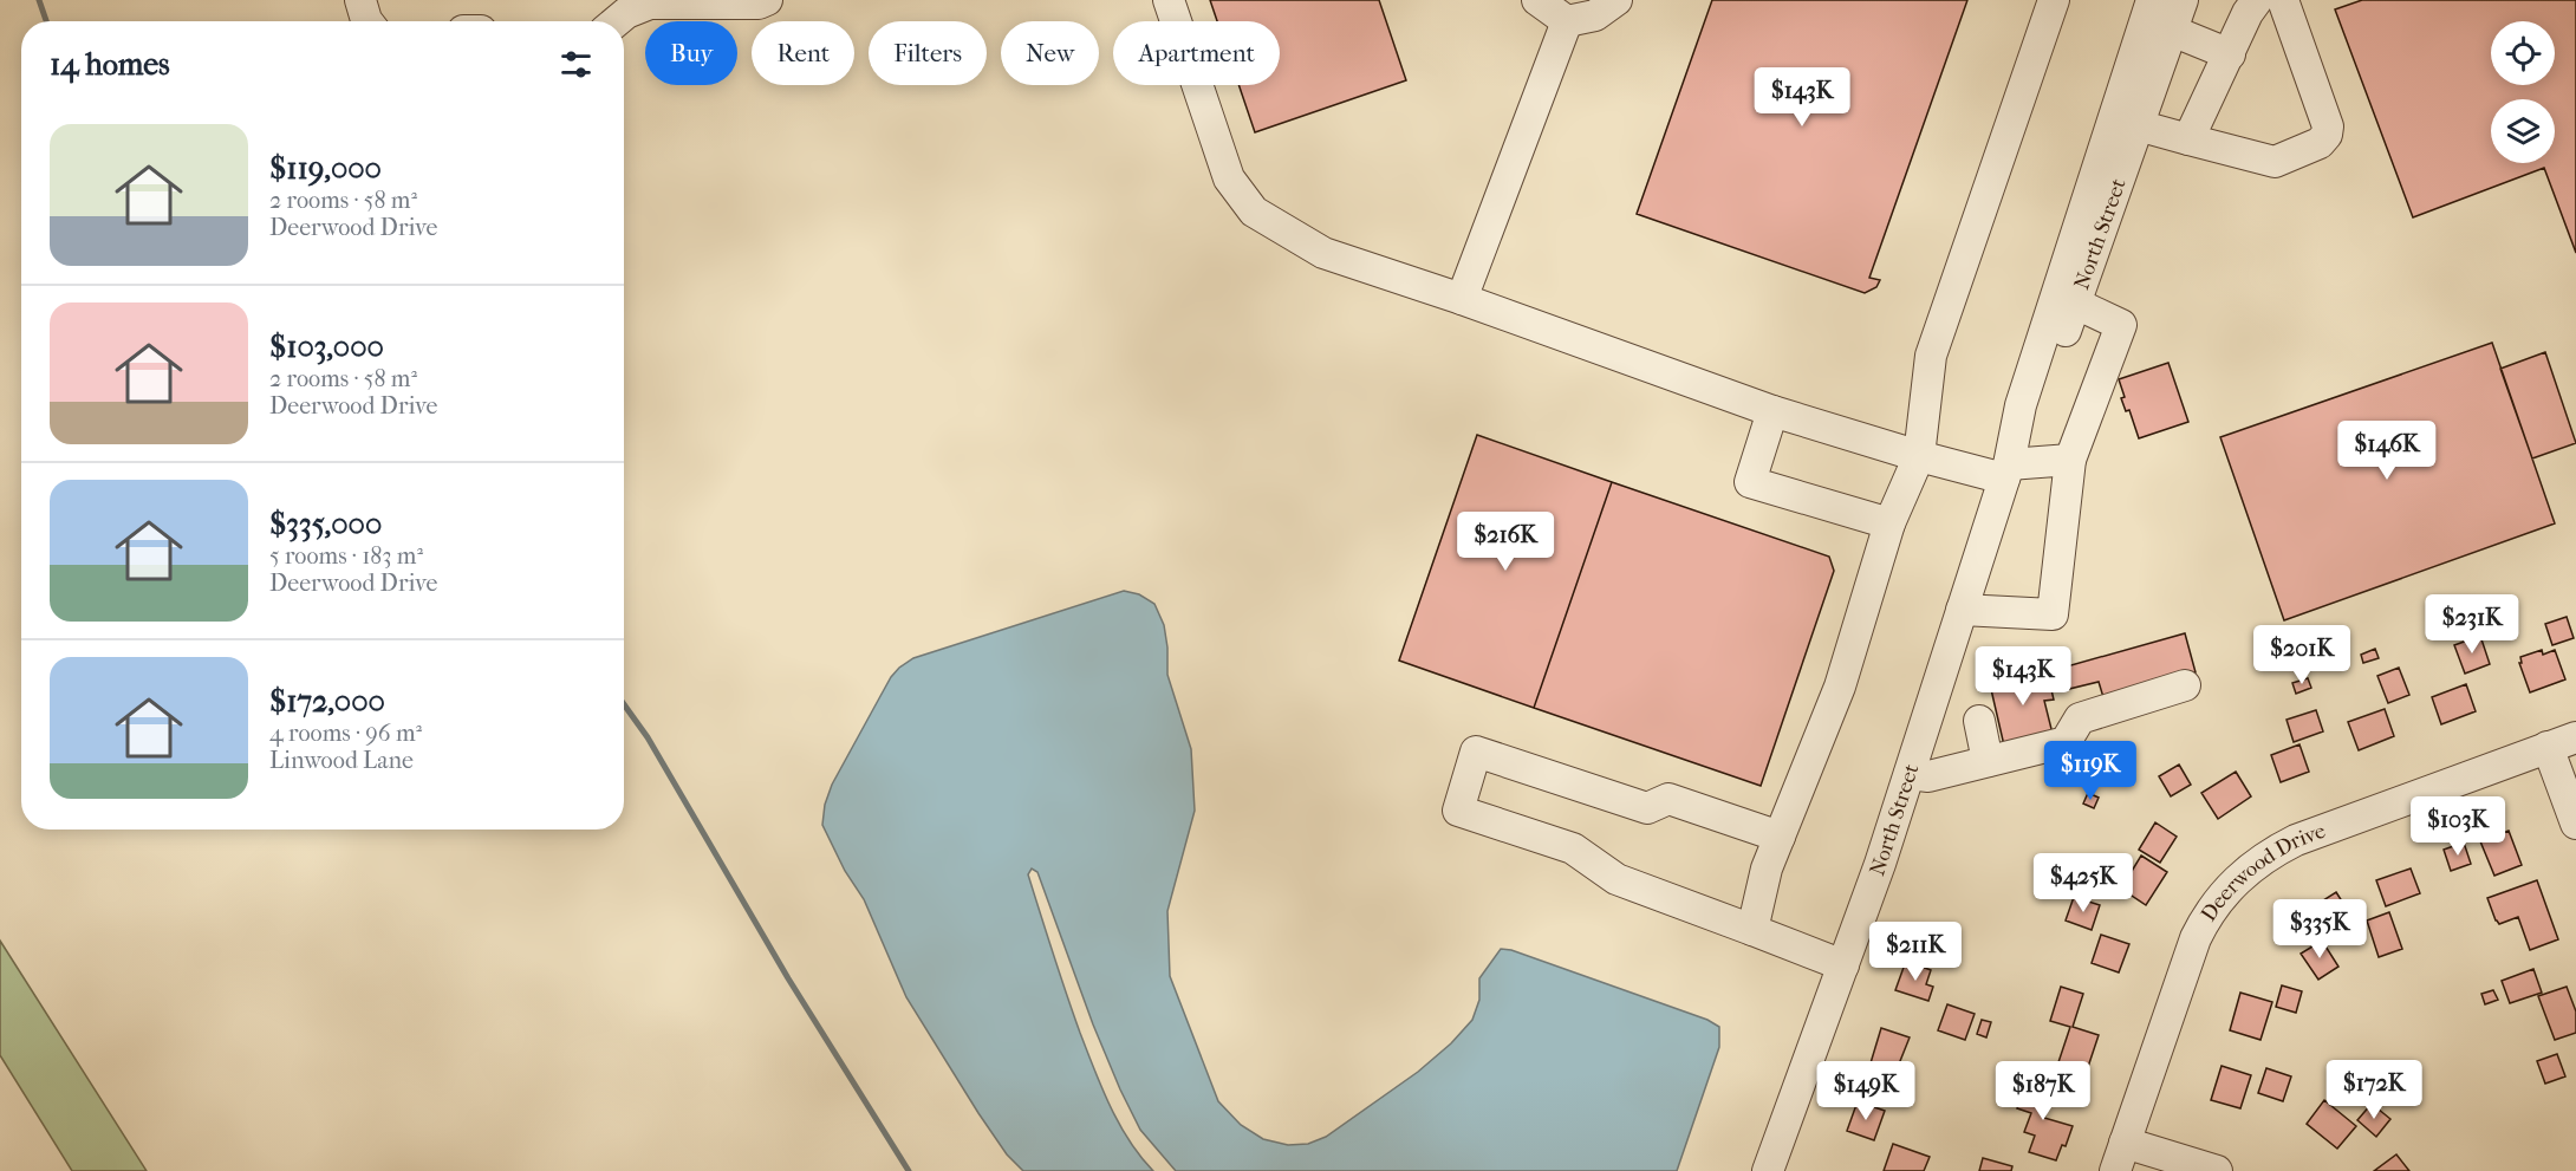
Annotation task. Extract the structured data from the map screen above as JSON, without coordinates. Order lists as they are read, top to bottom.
{
  "streets": {
    "street": ["North Street", "Deerwood Drive"]
  },
  "page": {
    "chip": [
      "Buy",
      "Rent",
      "Filters",
      "New",
      "Apartment"
    ],
    "heading": "14 homes",
    "price": [
      "$143K",
      "$146K",
      "$216K",
      "$231K",
      "$201K",
      "$143K",
      "$119K",
      "$103K",
      "$425K",
      "$335K",
      "$211K",
      "$172K",
      "$149K",
      "$187K"
    ],
    "list": [
      {
        "name": "$119,000",
        "note": "2 rooms · 58 m² · Deerwood Drive"
      },
      {
        "name": "$103,000",
        "note": "2 rooms · 58 m² · Deerwood Drive"
      },
      {
        "name": "$335,000",
        "note": "5 rooms · 183 m² · Deerwood Drive"
      },
      {
        "name": "$172,000",
        "note": "4 rooms · 96 m² · Linwood Lane"
      }
    ]
  }
}
